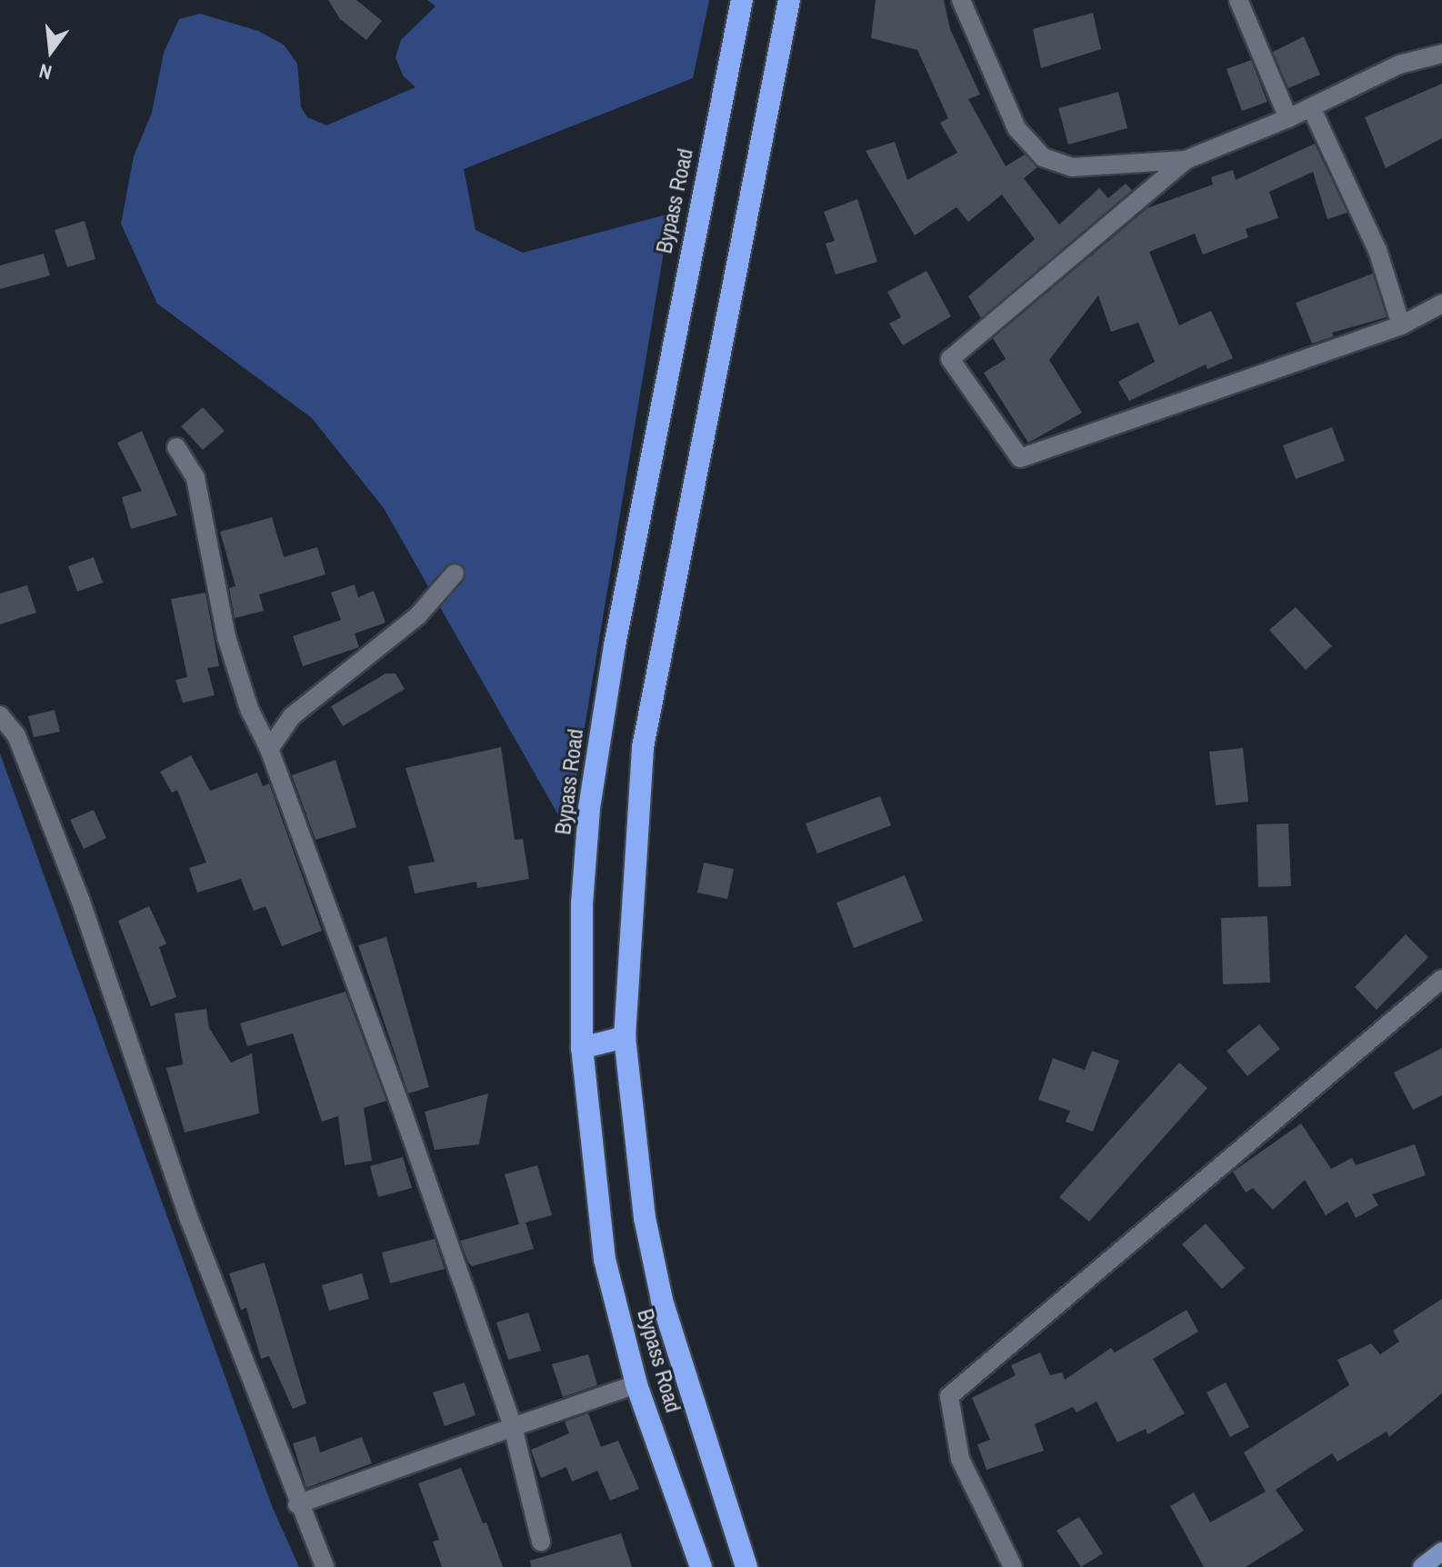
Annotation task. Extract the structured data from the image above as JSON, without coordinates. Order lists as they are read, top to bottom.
{
  "streets": {
    "highway": ["Bypass Road"]
  },
  "north": "bottom"
}
